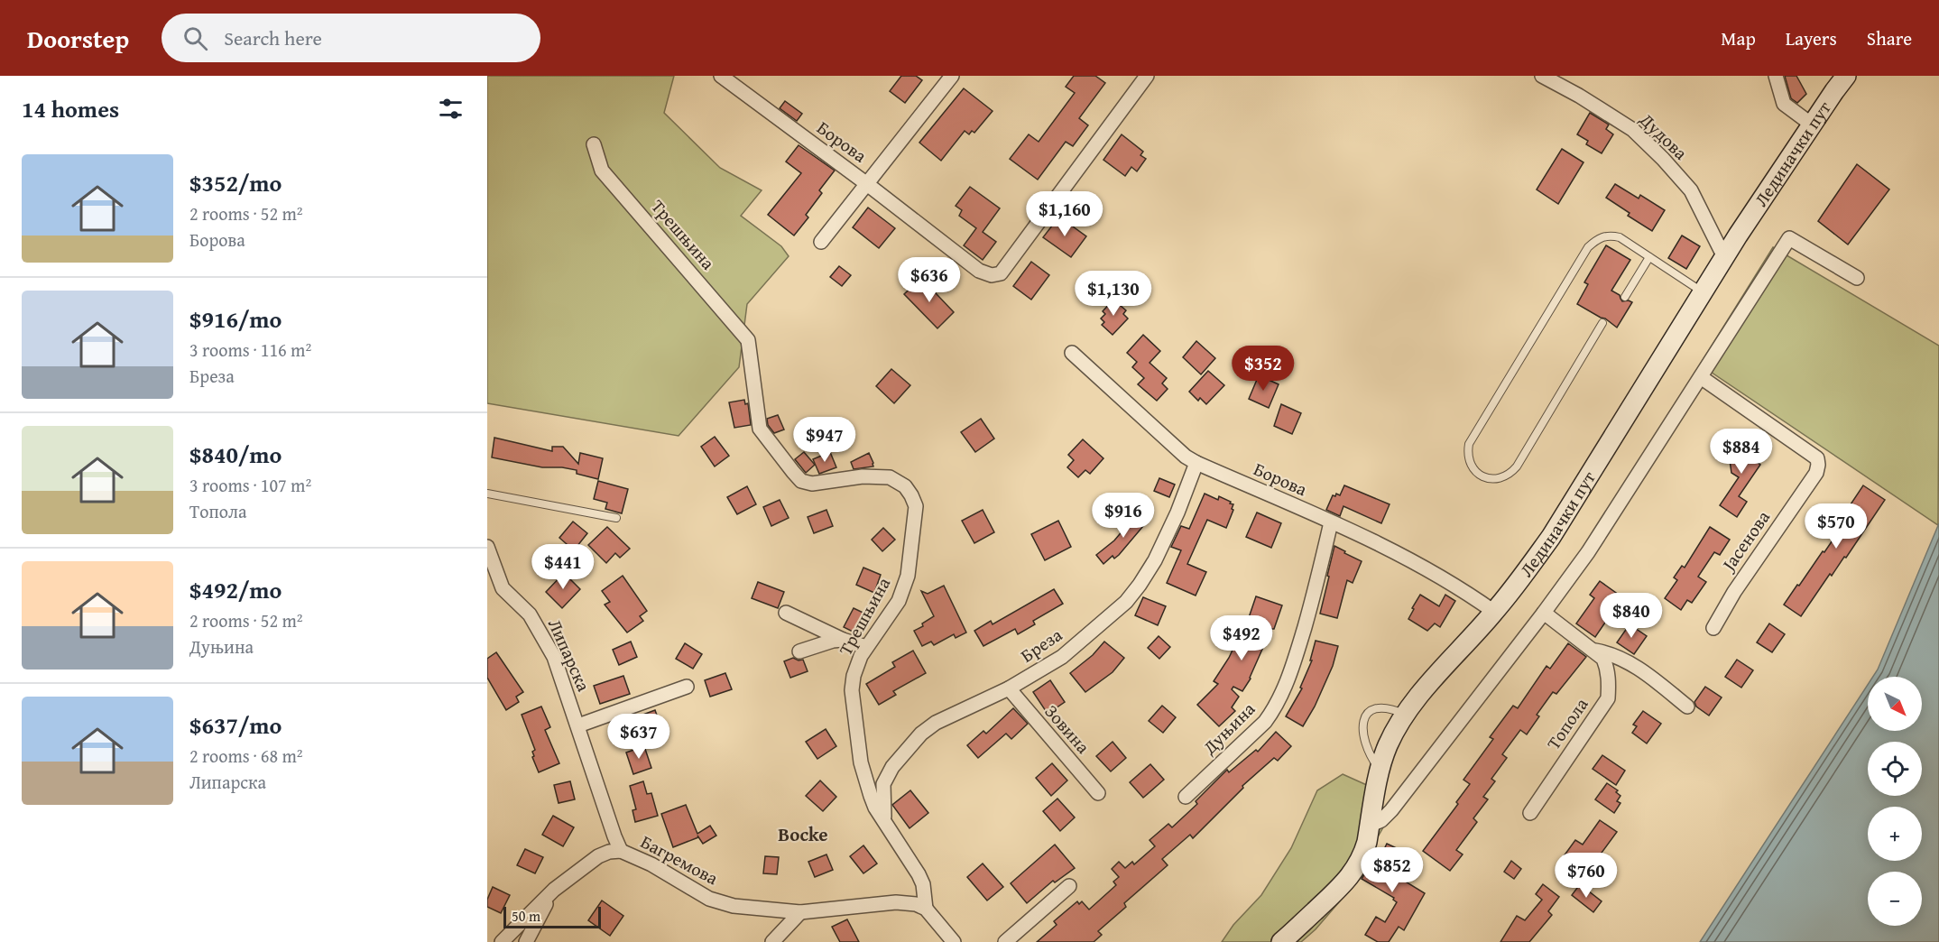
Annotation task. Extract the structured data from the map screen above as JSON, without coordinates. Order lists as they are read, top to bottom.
{
  "streets": {
    "main road": ["Лединачки пут"],
    "street": [
      "Дудова",
      "Борова",
      "Трешњина",
      "Јасенова",
      "Бреза",
      "Липарска",
      "Топола",
      "Дуњина",
      "Зовина",
      "Багремова"
    ]
  },
  "crossings": [
    ["Дудова", "Лединачки пут"],
    ["Борова", "Лединачки пут"],
    ["Борова", "Бреза"],
    ["Борова", "Дуњина"],
    ["Трешњина", "Бреза"],
    ["Трешњина", "Багремова"],
    ["Бреза", "Зовина"],
    ["Липарска", "Багремова"]
  ],
  "districts": ["Bocke"],
  "scale_bar": "50 m",
  "north": "bottom right",
  "page": {
    "header": "Doorstep",
    "search": "Search here",
    "nav": ["Map", "Layers", "Share"],
    "heading": "14 homes",
    "list": [
      {
        "name": "$352/mo",
        "note": "2 rooms · 52 m² · Борова"
      },
      {
        "name": "$916/mo",
        "note": "3 rooms · 116 m² · Бреза"
      },
      {
        "name": "$840/mo",
        "note": "3 rooms · 107 m² · Топола"
      },
      {
        "name": "$492/mo",
        "note": "2 rooms · 52 m² · Дуњина"
      },
      {
        "name": "$637/mo",
        "note": "2 rooms · 68 m² · Липарска"
      }
    ],
    "price": [
      "$1,160",
      "$636",
      "$1,130",
      "$352",
      "$947",
      "$884",
      "$916",
      "$570",
      "$441",
      "$840",
      "$492",
      "$637",
      "$852",
      "$760"
    ],
    "map_buttons": ["+", "−"],
    "scale": "50 m"
  }
}
